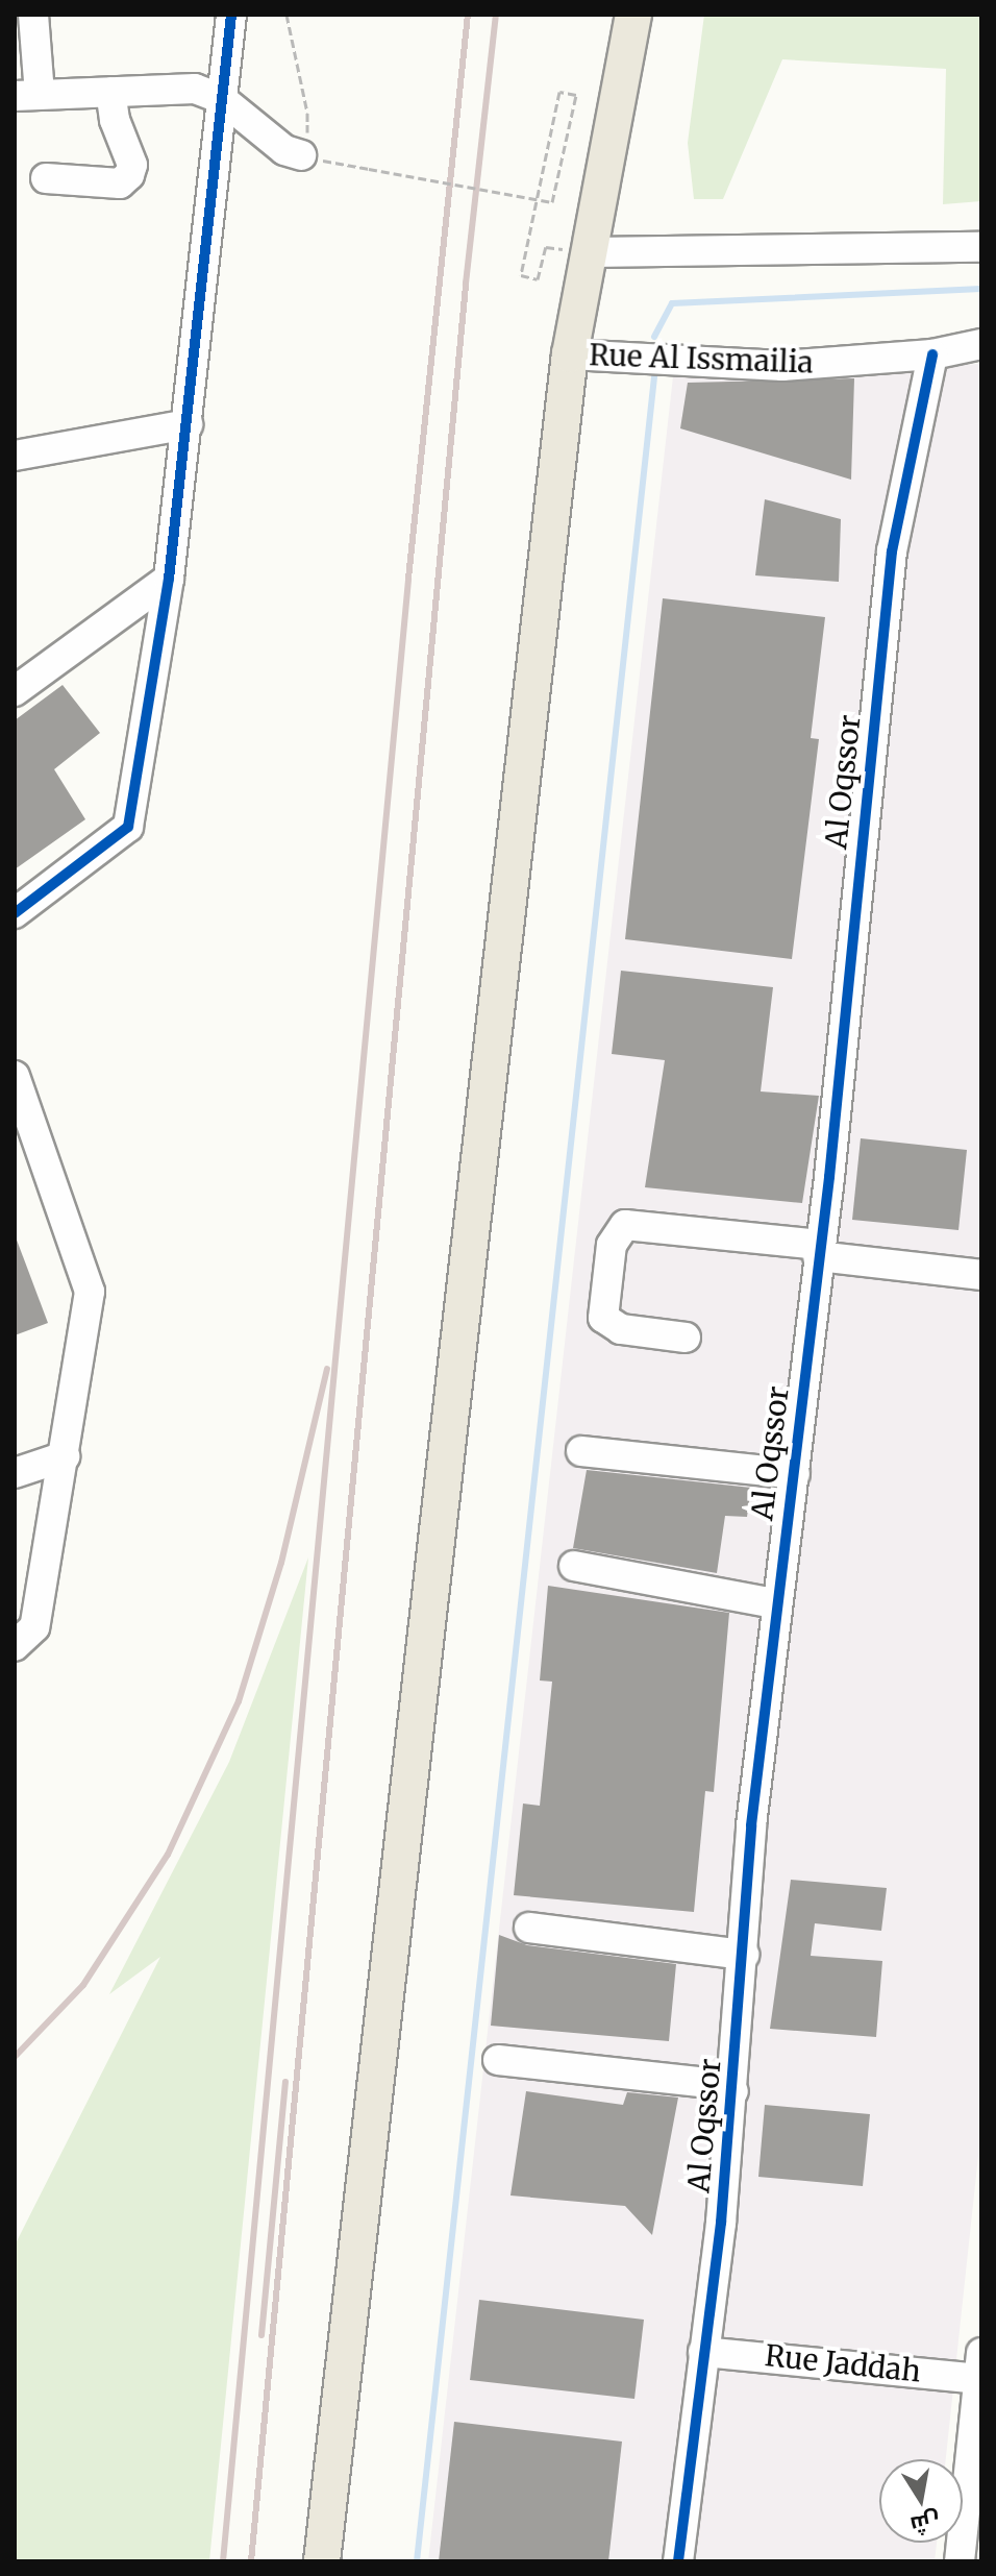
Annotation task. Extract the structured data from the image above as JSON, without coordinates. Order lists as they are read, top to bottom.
{
  "streets": {
    "street": ["Rue Al Issmailia", "Al Oqssor", "Rue Jaddah"]
  },
  "crossings": [
    ["Rue Al Issmailia", "Al Oqssor"],
    ["Al Oqssor", "Rue Jaddah"]
  ],
  "north": "bottom"
}
